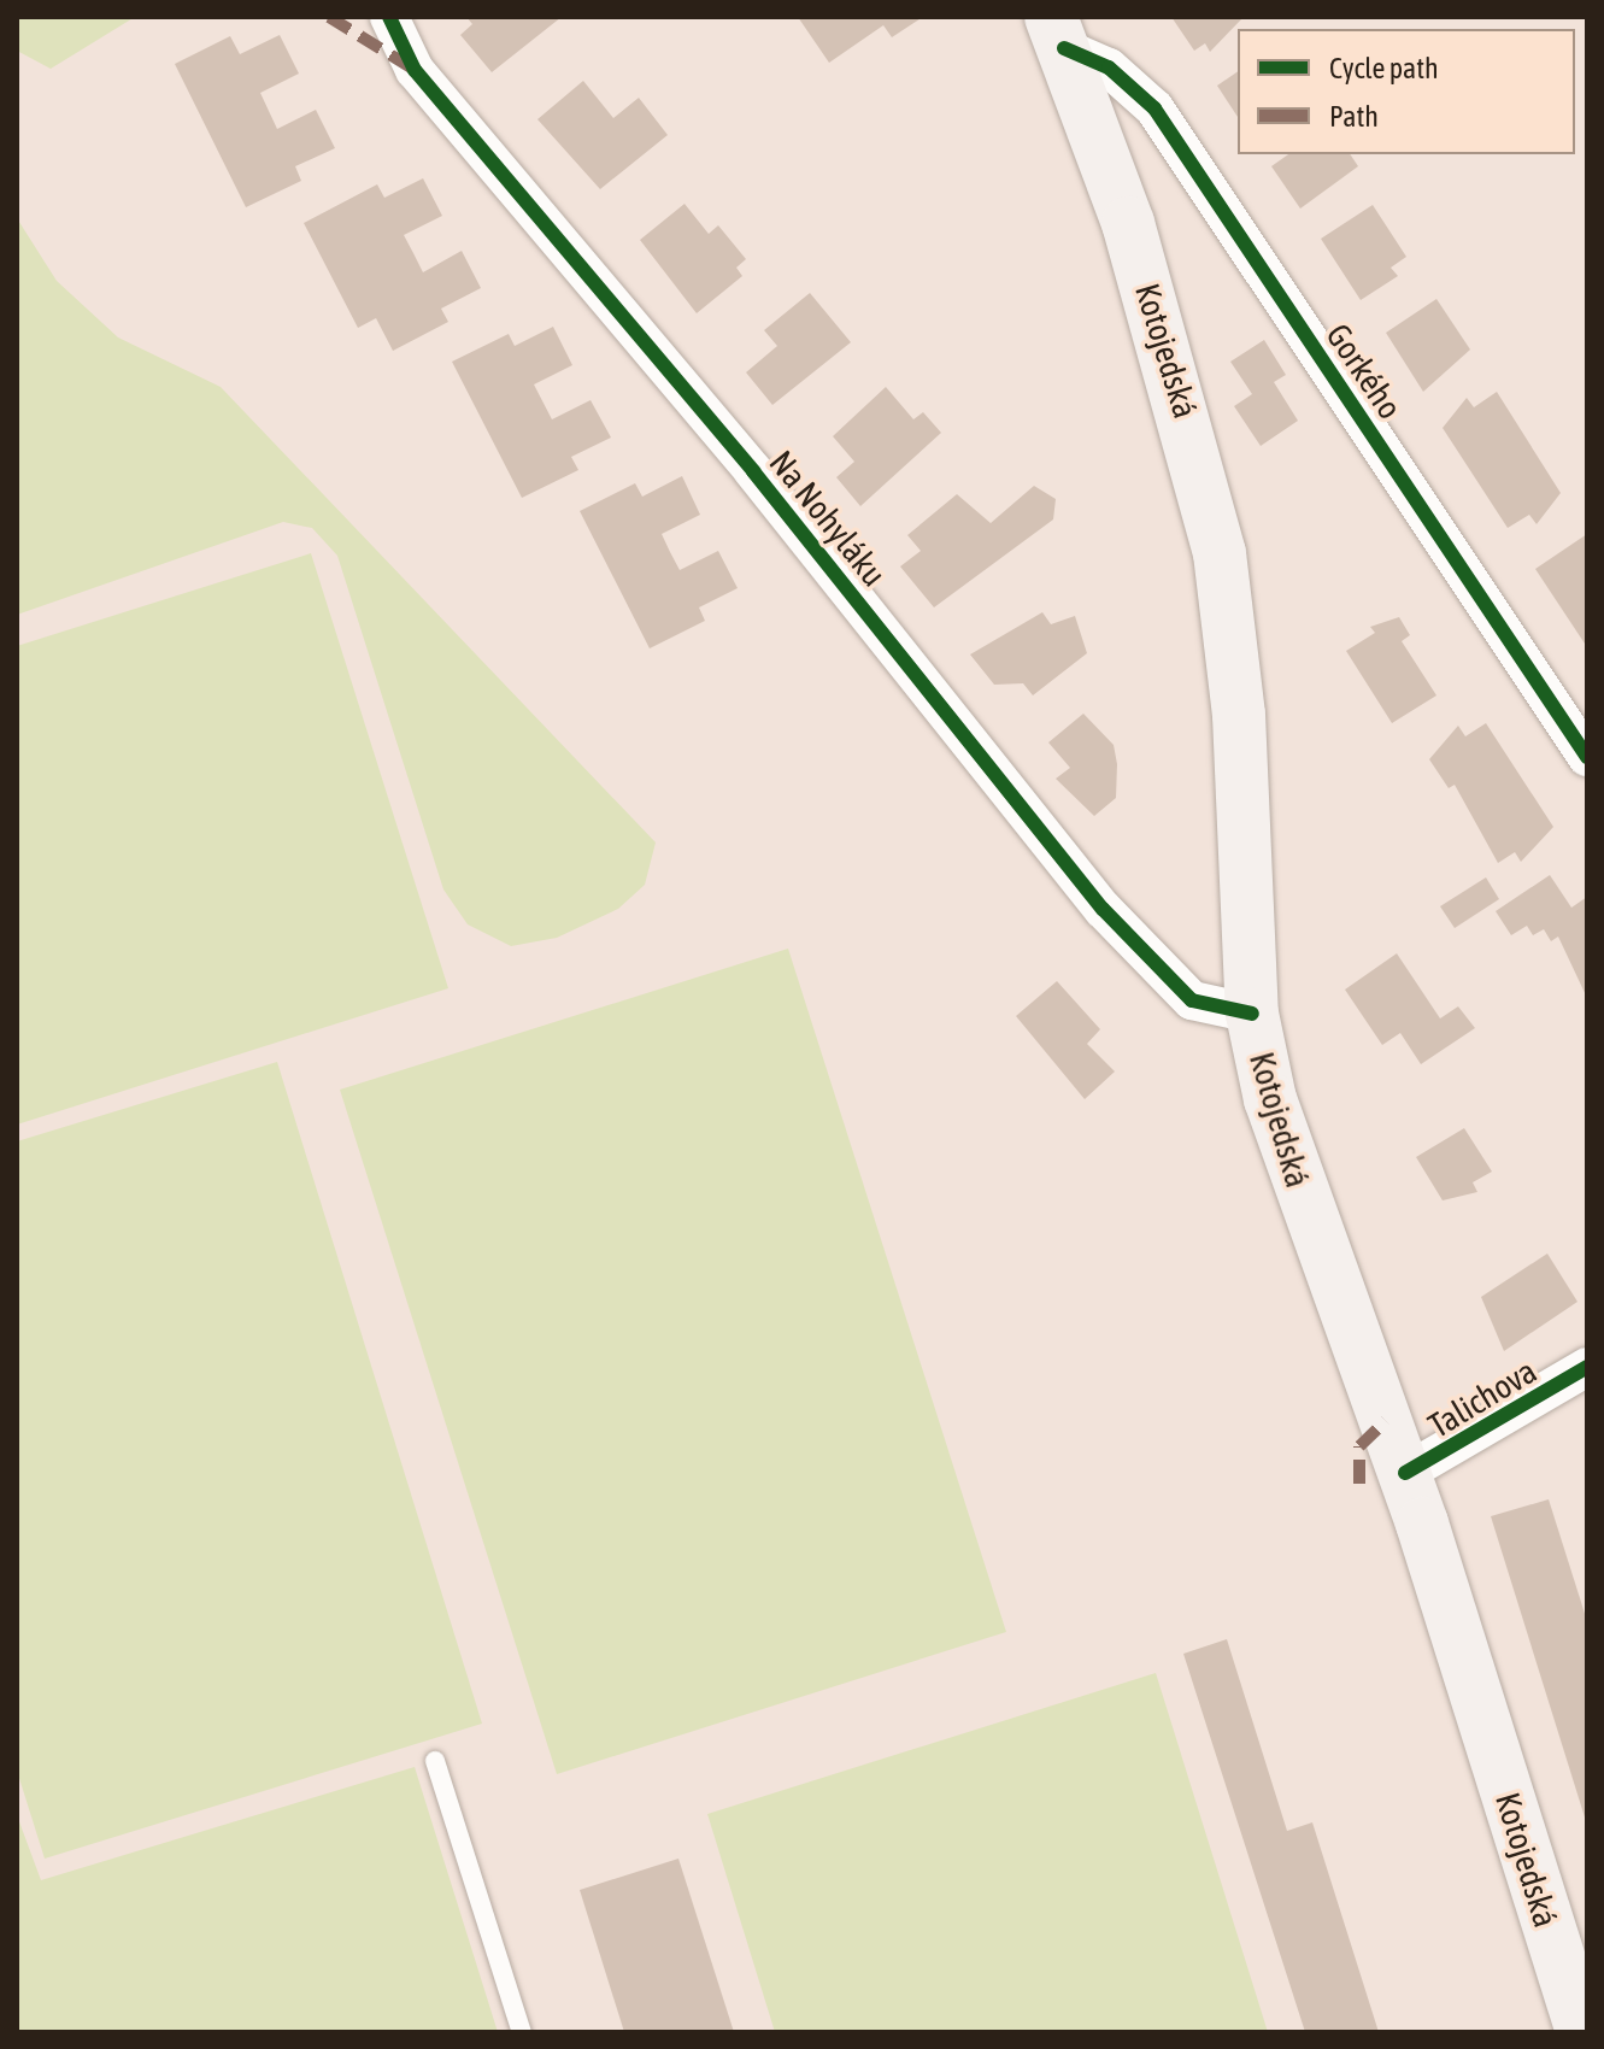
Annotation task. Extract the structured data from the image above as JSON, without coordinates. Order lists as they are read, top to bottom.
{
  "streets": {
    "main road": ["Kotojedská"],
    "street": ["Gorkého", "Na Nohyláku", "Talichova"]
  },
  "crossings": [
    ["Kotojedská", "Gorkého"],
    ["Kotojedská", "Na Nohyláku"],
    ["Kotojedská", "Talichova"]
  ],
  "legend": ["Cycle path", "Path"]
}
